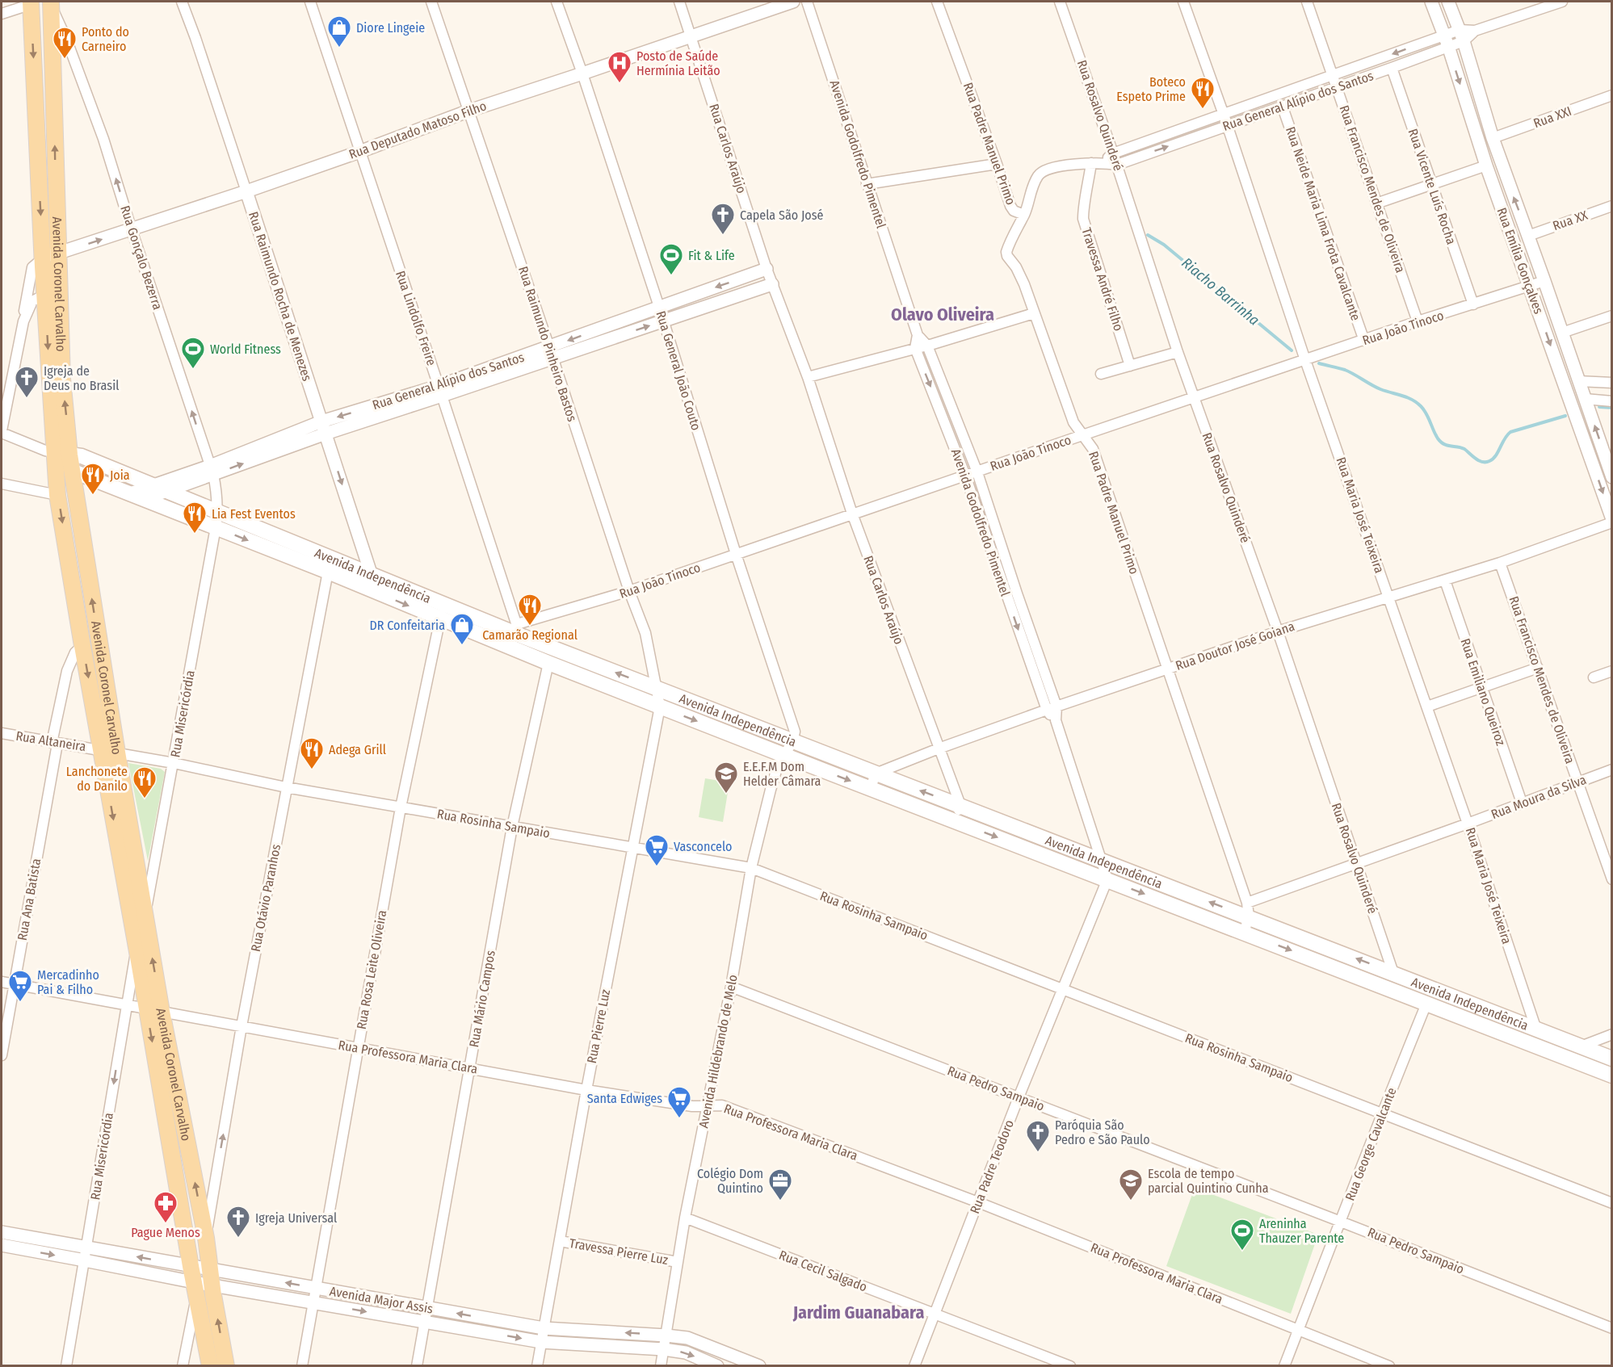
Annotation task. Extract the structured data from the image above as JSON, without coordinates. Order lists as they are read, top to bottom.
{
  "streets": {
    "main road": ["Avenida Coronel Carvalho", "Avenida Independência"],
    "street": [
      "Rua General Alípio dos Santos",
      "Rua Rosalvo Quinderé",
      "Rua XXI",
      "Rua Deputado Matoso Filho",
      "Rua Padre Manuel Primo",
      "Rua Carlos Araújo",
      "Avenida Godolfredo Pimentel",
      "Rua Vicente Luís Rocha",
      "Rua Francisco Mendes de Oliveira",
      "Rua XX",
      "Rua Neide Maria Lima Frota Cavalcante",
      "Rua Gonçalo Bezerra",
      "Rua Emília Gonçalves",
      "Travessa André Filho",
      "Rua Raimundo Rocha de Menezes",
      "Rua Lindolfo Freire",
      "Rua João Tinoco",
      "Rua Raimundo Pinheiro Bastos",
      "Rua General João Couto",
      "Rua Maria José Teixeira",
      "Rua Doutor José Goiana",
      "Rua Emiliano Queiroz",
      "Rua Misericórdia",
      "Rua Altaneira",
      "Rua Moura da Silva",
      "Rua Rosinha Sampaio",
      "Rua Otávio Paranhos",
      "Rua Ana Batista",
      "Rua Rosa Leite Oliveira",
      "Rua Mário Campos",
      "Rua Pierre Luz",
      "Avenida Hildebrando de Melo",
      "Rua Professora Maria Clara",
      "Rua Pedro Sampaio",
      "Rua George Cavalcante",
      "Rua Padre Teodoro",
      "Travessa Pierre Luz",
      "Rua Cecil Salgado",
      "Avenida Major Assis"
    ]
  },
  "crossings": [
    ["Rua General Alípio dos Santos", "Rua Rosalvo Quinderé"],
    ["Rua General Alípio dos Santos", "Rua Carlos Araújo"],
    ["Rua General Alípio dos Santos", "Rua Vicente Luís Rocha"],
    ["Rua General Alípio dos Santos", "Rua Francisco Mendes de Oliveira"],
    ["Rua General Alípio dos Santos", "Rua Neide Maria Lima Frota Cavalcante"],
    ["Rua General Alípio dos Santos", "Rua Gonçalo Bezerra"],
    ["Rua General Alípio dos Santos", "Rua Emília Gonçalves"],
    ["Rua General Alípio dos Santos", "Travessa André Filho"],
    ["Rua General Alípio dos Santos", "Rua Raimundo Rocha de Menezes"],
    ["Rua General Alípio dos Santos", "Rua Lindolfo Freire"],
    ["Rua General Alípio dos Santos", "Rua Raimundo Pinheiro Bastos"],
    ["Rua General Alípio dos Santos", "Rua General João Couto"],
    ["Rua General Alípio dos Santos", "Rua Maria José Teixeira"],
    ["Rua General Alípio dos Santos", "Avenida Independência"],
    ["Rua Rosalvo Quinderé", "Rua João Tinoco"],
    ["Rua Rosalvo Quinderé", "Avenida Independência"],
    ["Rua Rosalvo Quinderé", "Rua Doutor José Goiana"],
    ["Rua Rosalvo Quinderé", "Rua Moura da Silva"],
    ["Rua XXI", "Rua Emília Gonçalves"],
    ["Rua Deputado Matoso Filho", "Rua Carlos Araújo"],
    ["Rua Deputado Matoso Filho", "Rua Gonçalo Bezerra"],
    ["Rua Deputado Matoso Filho", "Avenida Coronel Carvalho"],
    ["Rua Deputado Matoso Filho", "Rua Raimundo Rocha de Menezes"],
    ["Rua Deputado Matoso Filho", "Rua Lindolfo Freire"],
    ["Rua Deputado Matoso Filho", "Rua Raimundo Pinheiro Bastos"],
    ["Rua Deputado Matoso Filho", "Rua General João Couto"],
    ["Rua Padre Manuel Primo", "Rua João Tinoco"],
    ["Rua Padre Manuel Primo", "Avenida Independência"],
    ["Rua Padre Manuel Primo", "Rua Doutor José Goiana"],
    ["Rua Padre Manuel Primo", "Rua Moura da Silva"],
    ["Rua Carlos Araújo", "Rua João Tinoco"],
    ["Rua Carlos Araújo", "Avenida Independência"],
    ["Rua Carlos Araújo", "Rua Doutor José Goiana"],
    ["Avenida Godolfredo Pimentel", "Rua João Tinoco"],
    ["Avenida Godolfredo Pimentel", "Rua Doutor José Goiana"],
    ["Rua Vicente Luís Rocha", "Rua João Tinoco"],
    ["Rua Francisco Mendes de Oliveira", "Rua João Tinoco"],
    ["Rua Francisco Mendes de Oliveira", "Rua Doutor José Goiana"],
    ["Rua Francisco Mendes de Oliveira", "Rua Moura da Silva"],
    ["Rua XX", "Rua Emília Gonçalves"],
    ["Rua Neide Maria Lima Frota Cavalcante", "Rua João Tinoco"],
    ["Rua Gonçalo Bezerra", "Avenida Coronel Carvalho"],
    ["Rua Gonçalo Bezerra", "Avenida Independência"],
    ["Rua Gonçalo Bezerra", "Rua Misericórdia"],
    ["Rua Emília Gonçalves", "Rua João Tinoco"],
    ["Rua Emília Gonçalves", "Rua Doutor José Goiana"],
    ["Avenida Coronel Carvalho", "Avenida Independência"],
    ["Avenida Coronel Carvalho", "Rua Misericórdia"],
    ["Avenida Coronel Carvalho", "Rua Altaneira"],
    ["Avenida Coronel Carvalho", "Rua Rosinha Sampaio"],
    ["Avenida Coronel Carvalho", "Rua Otávio Paranhos"],
    ["Avenida Coronel Carvalho", "Rua Ana Batista"],
    ["Avenida Coronel Carvalho", "Rua Professora Maria Clara"],
    ["Avenida Coronel Carvalho", "Avenida Major Assis"],
    ["Rua Raimundo Rocha de Menezes", "Avenida Independência"],
    ["Rua Lindolfo Freire", "Rua João Tinoco"],
    ["Rua Lindolfo Freire", "Avenida Independência"],
    ["Rua João Tinoco", "Rua Raimundo Pinheiro Bastos"],
    ["Rua João Tinoco", "Rua General João Couto"],
    ["Rua João Tinoco", "Rua Maria José Teixeira"],
    ["Rua João Tinoco", "Avenida Independência"],
    ["Rua Raimundo Pinheiro Bastos", "Avenida Independência"],
    ["Rua Raimundo Pinheiro Bastos", "Rua Pierre Luz"],
    ["Rua General João Couto", "Avenida Independência"],
    ["Rua General João Couto", "Avenida Hildebrando de Melo"],
    ["Rua Maria José Teixeira", "Avenida Independência"],
    ["Rua Maria José Teixeira", "Rua Doutor José Goiana"],
    ["Rua Maria José Teixeira", "Rua Moura da Silva"],
    ["Avenida Independência", "Rua Doutor José Goiana"],
    ["Avenida Independência", "Rua Misericórdia"],
    ["Avenida Independência", "Rua Moura da Silva"],
    ["Avenida Independência", "Rua Otávio Paranhos"],
    ["Avenida Independência", "Rua Rosa Leite Oliveira"],
    ["Avenida Independência", "Rua Mário Campos"],
    ["Avenida Independência", "Rua Pierre Luz"],
    ["Avenida Independência", "Avenida Hildebrando de Melo"],
    ["Avenida Independência", "Rua George Cavalcante"],
    ["Avenida Independência", "Rua Padre Teodoro"],
    ["Rua Doutor José Goiana", "Rua Emiliano Queiroz"],
    ["Rua Emiliano Queiroz", "Rua Moura da Silva"],
    ["Rua Misericórdia", "Rua Rosinha Sampaio"],
    ["Rua Misericórdia", "Rua Professora Maria Clara"],
    ["Rua Misericórdia", "Avenida Major Assis"],
    ["Rua Altaneira", "Rua Rosinha Sampaio"],
    ["Rua Altaneira", "Rua Ana Batista"],
    ["Rua Rosinha Sampaio", "Rua Otávio Paranhos"],
    ["Rua Rosinha Sampaio", "Rua Rosa Leite Oliveira"],
    ["Rua Rosinha Sampaio", "Rua Mário Campos"],
    ["Rua Rosinha Sampaio", "Rua Pierre Luz"],
    ["Rua Rosinha Sampaio", "Avenida Hildebrando de Melo"],
    ["Rua Rosinha Sampaio", "Rua George Cavalcante"],
    ["Rua Rosinha Sampaio", "Rua Padre Teodoro"],
    ["Rua Otávio Paranhos", "Rua Professora Maria Clara"],
    ["Rua Ana Batista", "Rua Professora Maria Clara"],
    ["Rua Rosa Leite Oliveira", "Rua Professora Maria Clara"],
    ["Rua Rosa Leite Oliveira", "Avenida Major Assis"],
    ["Rua Mário Campos", "Rua Professora Maria Clara"],
    ["Rua Mário Campos", "Avenida Major Assis"],
    ["Rua Pierre Luz", "Rua Professora Maria Clara"],
    ["Rua Pierre Luz", "Travessa Pierre Luz"],
    ["Rua Pierre Luz", "Avenida Major Assis"],
    ["Avenida Hildebrando de Melo", "Rua Professora Maria Clara"],
    ["Avenida Hildebrando de Melo", "Rua Pedro Sampaio"],
    ["Avenida Hildebrando de Melo", "Travessa Pierre Luz"],
    ["Avenida Hildebrando de Melo", "Rua Cecil Salgado"],
    ["Avenida Hildebrando de Melo", "Avenida Major Assis"],
    ["Rua Professora Maria Clara", "Rua George Cavalcante"],
    ["Rua Professora Maria Clara", "Rua Padre Teodoro"],
    ["Rua Pedro Sampaio", "Rua George Cavalcante"],
    ["Rua Pedro Sampaio", "Rua Padre Teodoro"],
    ["Rua Padre Teodoro", "Rua Cecil Salgado"]
  ],
  "one_way": ["Rua Gonçalo Bezerra"],
  "districts": ["Olavo Oliveira", "Jardim Guanabara"],
  "water": ["Riacho Barrinha"],
  "places": {
    "shop": ["Diore Lingeie", "DR Confeitaria"],
    "restaurant": [
      "Ponto do Carneiro",
      "Boteco Espeto Prime",
      "Joia",
      "Lia Fest Eventos",
      "Camarão Regional",
      "Adega Grill",
      "Lanchonete do Danilo"
    ],
    "hospital": ["Posto de Saúde Hermínia Leitão"],
    "church": [
      "Capela São José",
      "Igreja de Deus no Brasil",
      "Paróquia São Pedro e São Paulo",
      "Igreja Universal"
    ],
    "sports": ["Fit & Life", "World Fitness", "Areninha Thauzer Parente"],
    "school or university": ["E.E.F.M Dom Helder Câmara", "Escola de tempo parcial Quintino Cunha"],
    "supermarket": ["Vasconcelo", "Mercadinho Pai & Filho", "Santa Edwiges"],
    "office": ["Colégio Dom Quintino"],
    "pharmacy": ["Pague Menos"]
  }
}
